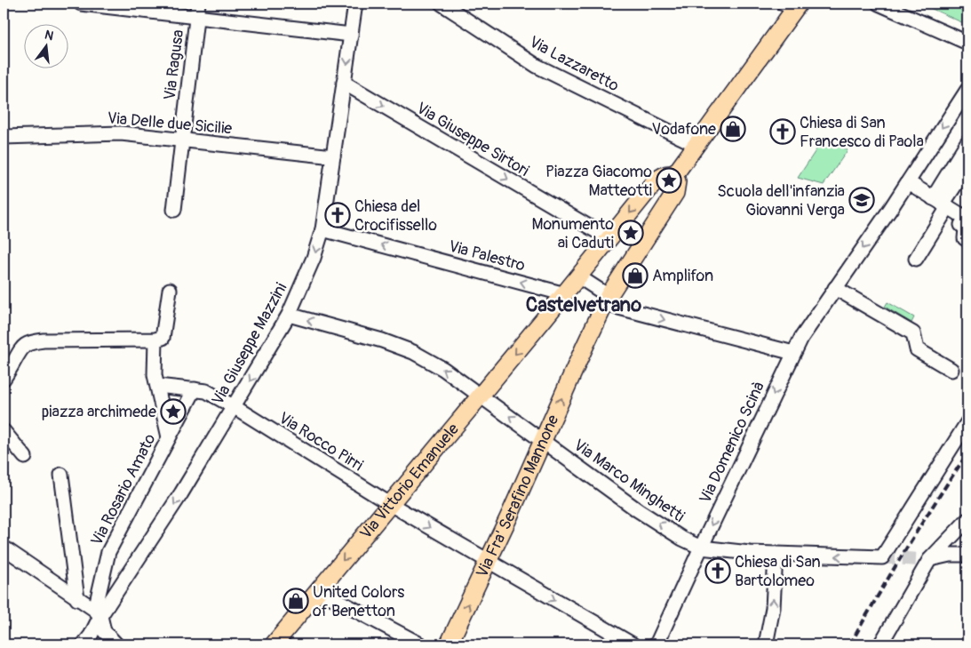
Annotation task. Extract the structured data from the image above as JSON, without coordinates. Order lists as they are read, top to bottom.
{
  "streets": {
    "main road": ["Via Vittorio Emanuele", "Via Fra' Serafino Mannone"],
    "street": [
      "Via Lazzaretto",
      "Via Ragusa",
      "Via Delle due Sicilie",
      "Via Giuseppe Sirtori",
      "Via Palestro",
      "Via Giuseppe Mazzini",
      "Via Rocco Pirri",
      "Via Domenico Scinà",
      "Via Marco Minghetti",
      "Via Rosario Amato"
    ]
  },
  "crossings": [
    ["Via Ragusa", "Via Delle due Sicilie"],
    ["Via Delle due Sicilie", "Via Giuseppe Mazzini"],
    ["Via Giuseppe Sirtori", "Via Giuseppe Mazzini"],
    ["Via Palestro", "Via Giuseppe Mazzini"],
    ["Via Palestro", "Via Vittorio Emanuele"],
    ["Via Giuseppe Mazzini", "Via Rocco Pirri"],
    ["Via Giuseppe Mazzini", "Via Marco Minghetti"],
    ["Via Giuseppe Mazzini", "Via Rosario Amato"],
    ["Via Rocco Pirri", "Via Vittorio Emanuele"],
    ["Via Rocco Pirri", "Via Rosario Amato"],
    ["Via Rocco Pirri", "Via Fra' Serafino Mannone"],
    ["Via Domenico Scinà", "Via Marco Minghetti"],
    ["Via Marco Minghetti", "Via Vittorio Emanuele"],
    ["Via Marco Minghetti", "Via Fra' Serafino Mannone"]
  ],
  "one_way": [
    "Via Giuseppe Sirtori",
    "Via Palestro",
    "Via Giuseppe Mazzini",
    "Via Marco Minghetti",
    "Via Vittorio Emanuele",
    "Via Fra' Serafino Mannone"
  ],
  "districts": ["Castelvetrano"],
  "places": {
    "shop": ["Vodafone", "Amplifon", "United Colors of Benetton"],
    "church": ["Chiesa di San Francesco di Paola", "Chiesa del Crocifissello", "Chiesa di San Bartolomeo"],
    "place": ["Piazza Giacomo Matteotti", "Monumento ai Caduti", "piazza archimede"],
    "school or university": ["Scuola dell'infanzia Giovanni Verga"]
  },
  "north": "top"
}
